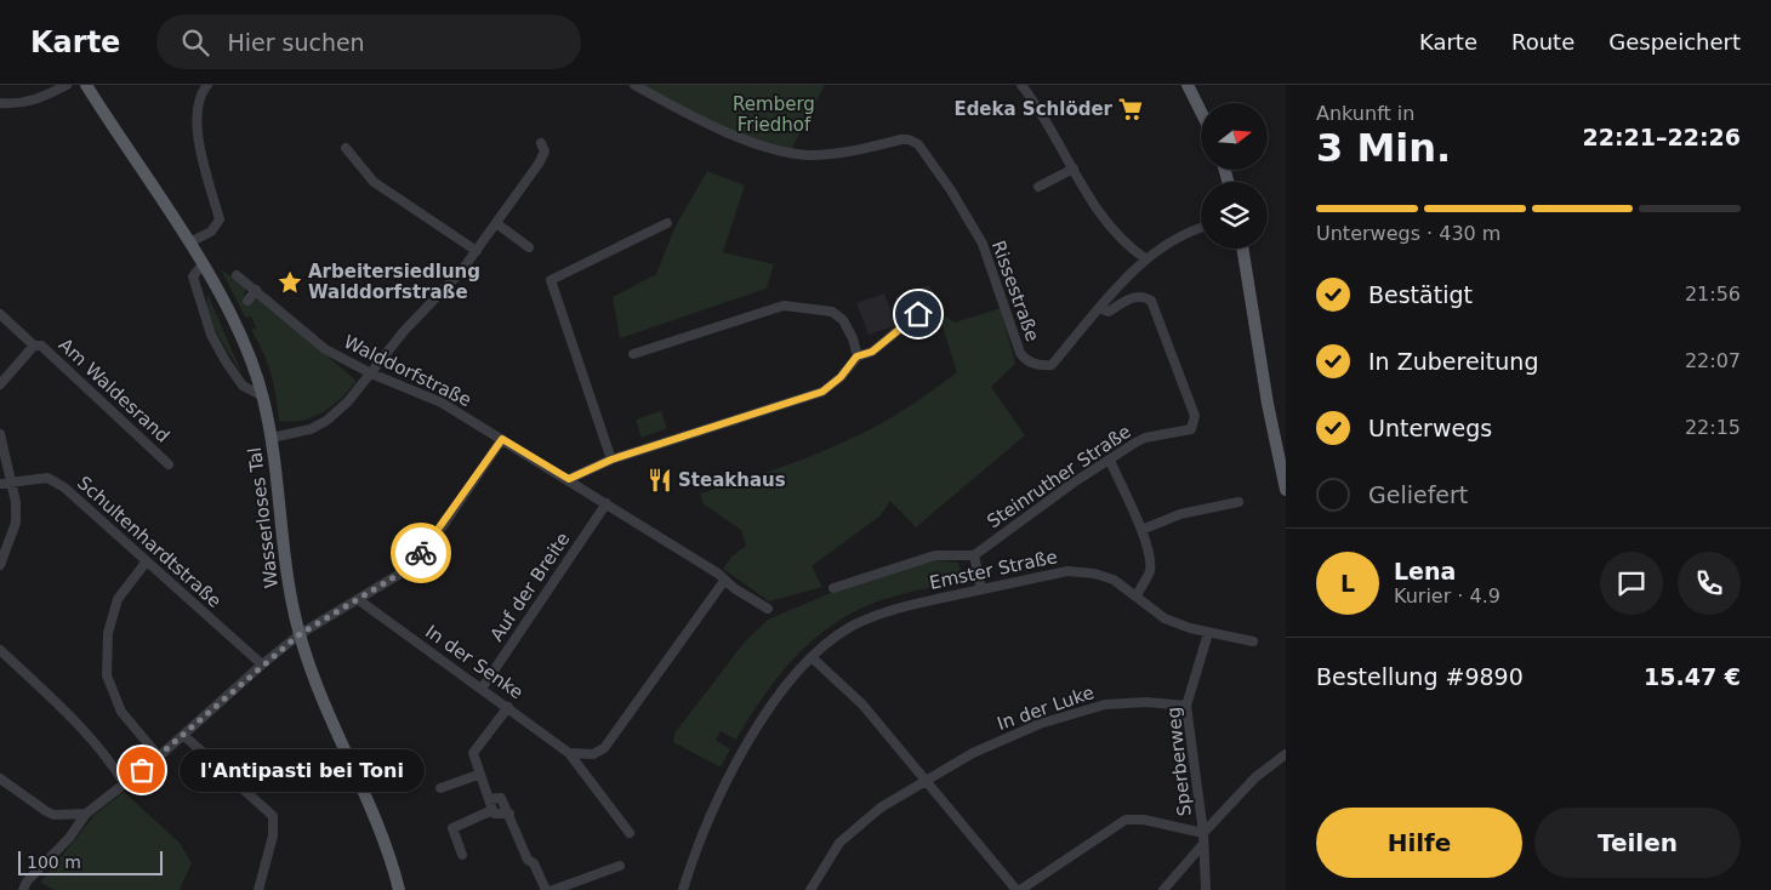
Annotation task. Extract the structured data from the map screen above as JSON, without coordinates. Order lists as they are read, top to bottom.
{
  "streets": {
    "main road": ["Wasserloses Tal"],
    "street": [
      "Rissestraße",
      "Walddorfstraße",
      "Am Waldesrand",
      "Steinruther Straße",
      "Schultenhardtstraße",
      "Emster Straße",
      "Auf der Breite",
      "In der Senke",
      "In der Luke",
      "Sperberweg"
    ]
  },
  "crossings": [
    ["Rissestraße", "Steinruther Straße"],
    ["Walddorfstraße", "Auf der Breite"],
    ["Emster Straße", "Sperberweg"],
    ["Auf der Breite", "In der Senke"],
    ["In der Luke", "Sperberweg"]
  ],
  "parks": ["Remberg Friedhof"],
  "places": {
    "supermarket": ["Edeka Schlöder"],
    "place": ["Arbeitersiedlung Walddorfstraße"],
    "restaurant": ["Steakhaus"],
    "other": ["l'Antipasti bei Toni"]
  },
  "scale_bar": "100 m",
  "north": "right",
  "page": {
    "header": "Karte",
    "search": "Hier suchen",
    "nav": ["Karte", "Route", "Gespeichert"],
    "heading": ["3 Min.", "Ankunft in", "22:21–22:26"],
    "panel": [
      "Lena",
      "Kurier · 4.9",
      "Bestellung #9890",
      "15.47 €"
    ],
    "bar": "Unterwegs · 430 m",
    "list": [
      ["Bestätigt", "21:56"],
      ["In Zubereitung", "22:07"],
      ["Unterwegs", "22:15"],
      "Geliefert"
    ],
    "round": "L",
    "bubble": "l'Antipasti bei Toni",
    "buttons": ["Hilfe", "Teilen"],
    "scale": "100 m"
  }
}
